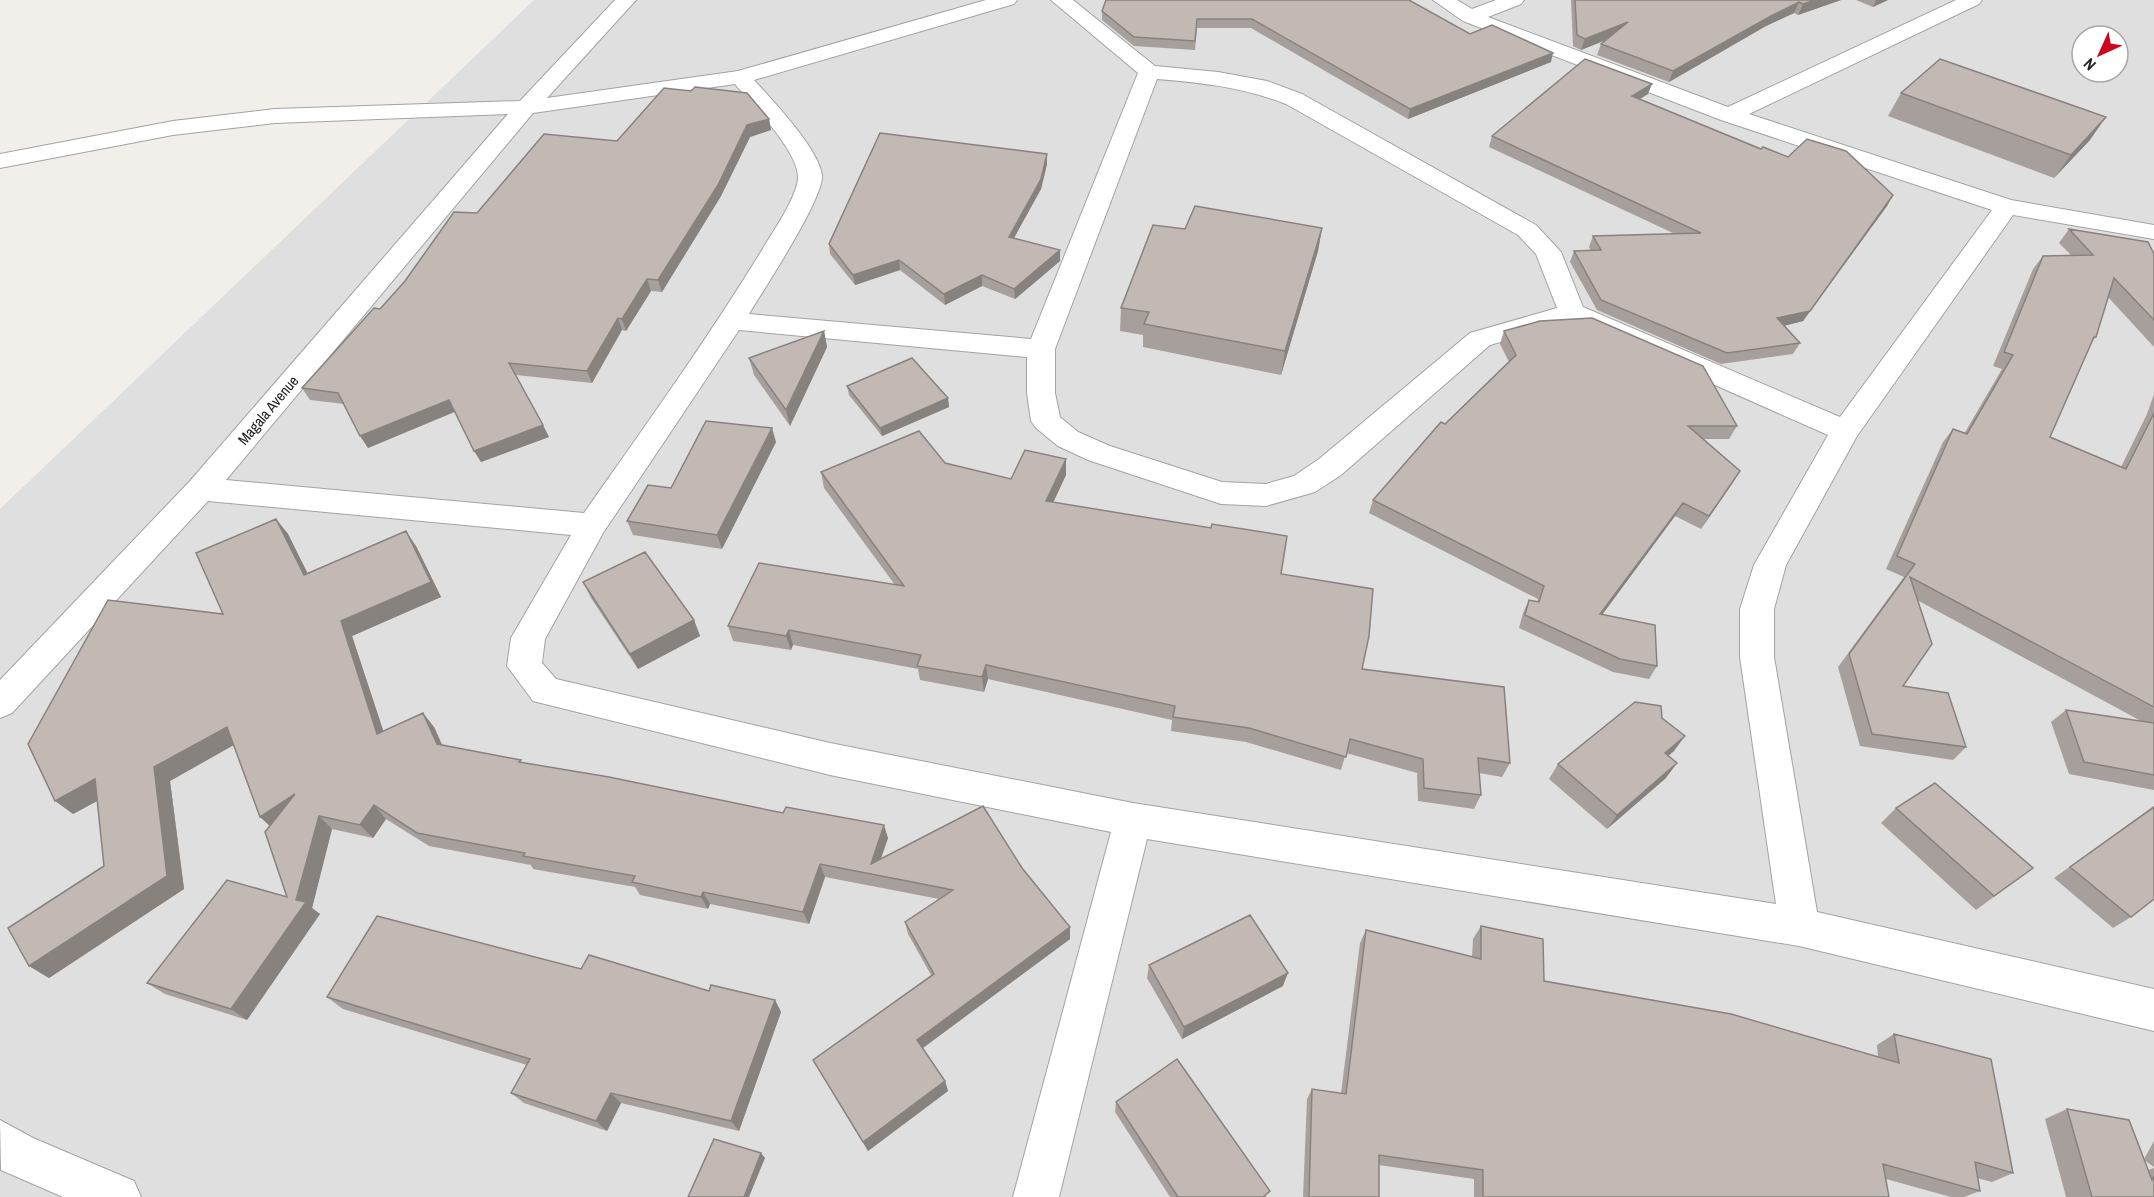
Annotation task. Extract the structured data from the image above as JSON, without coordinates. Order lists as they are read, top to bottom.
{
  "streets": {
    "street": ["Magala Avenue"]
  },
  "north": "bottom left"
}
